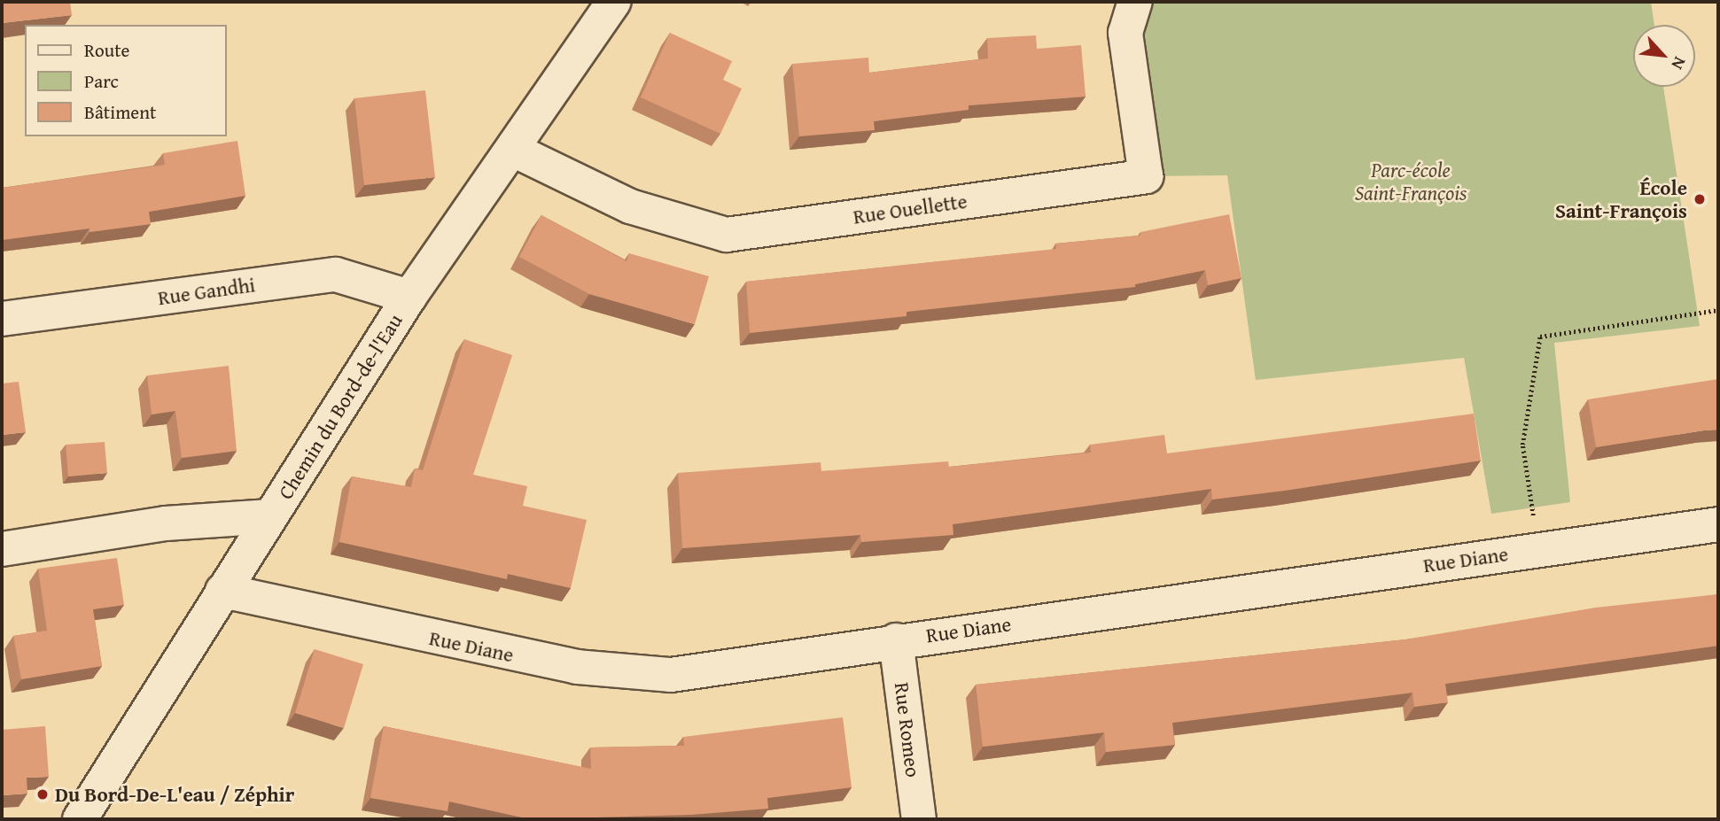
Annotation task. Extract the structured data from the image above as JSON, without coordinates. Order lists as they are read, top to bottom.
{
  "streets": {
    "street": [
      "Rue Ouellette",
      "Rue Gandhi",
      "Chemin du Bord-de-l'Eau",
      "Rue Diane",
      "Rue Romeo"
    ]
  },
  "crossings": [
    ["Rue Ouellette", "Chemin du Bord-de-l'Eau"],
    ["Rue Gandhi", "Chemin du Bord-de-l'Eau"],
    ["Chemin du Bord-de-l'Eau", "Rue Diane"],
    ["Rue Diane", "Rue Romeo"]
  ],
  "parks": ["Parc-école Saint-François"],
  "places": ["École Saint-François", "Du Bord-De-L'eau / Zéphir"],
  "legend": ["Route", "Parc", "Bâtiment"],
  "north": "bottom right"
}
